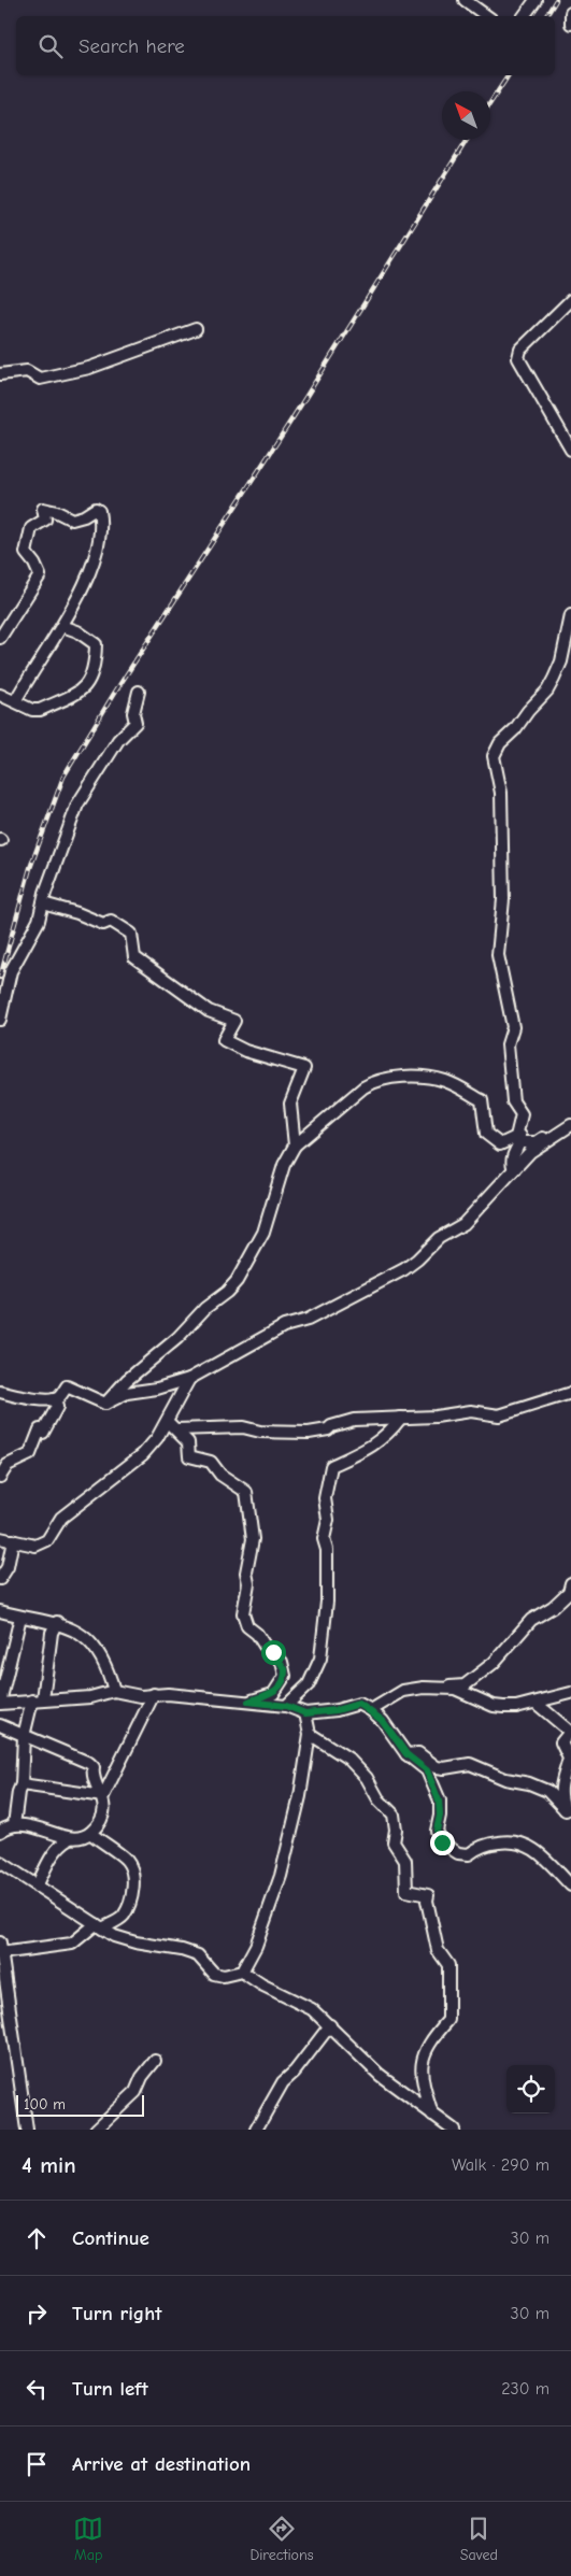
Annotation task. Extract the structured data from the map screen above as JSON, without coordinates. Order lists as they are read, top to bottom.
{
  "scale_bar": "100 m",
  "north": "top left",
  "page": {
    "search": "Search here",
    "scale": "100 m",
    "heading": ["4 min", "Walk · 290 m"],
    "list": [
      ["Continue", "30 m"],
      ["Turn right", "30 m"],
      ["Turn left", "230 m"],
      "Arrive at destination"
    ],
    "nav": ["Map", "Directions", "Saved"]
  }
}
